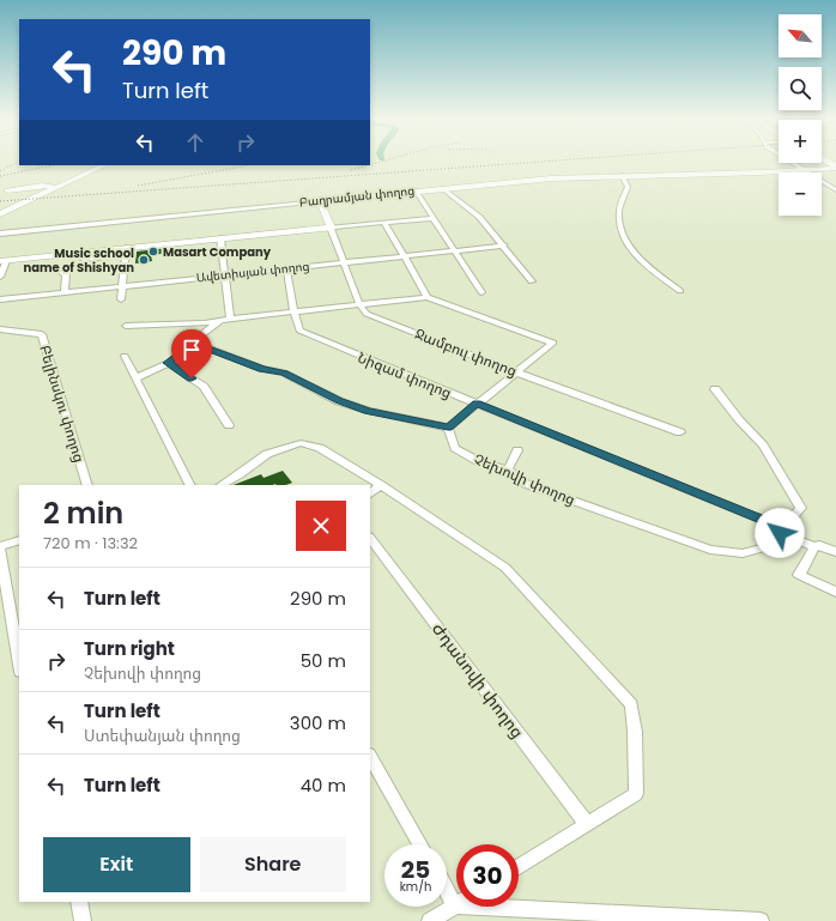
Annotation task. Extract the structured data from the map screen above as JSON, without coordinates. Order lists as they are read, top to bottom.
{
  "streets": {
    "street": [
      "Բաղրամյան փողոց",
      "Ավետիսյան փողոց",
      "Ջամբուլ փողոց",
      "Նիզամ փողոց",
      "Բելինսկու փողոց",
      "Չեխովի փողոց",
      "Ժդանովի փողոց"
    ]
  },
  "crossings": [
    ["Ավետիսյան փողոց", "Նիզամ փողոց"],
    ["Նիզամ փողոց", "Չեխովի փողոց"]
  ],
  "places": ["Masart Company", "Music school name of Shishyan"],
  "north": "top left",
  "page": {
    "map_buttons": ["+", "−"],
    "turn": ["290 m", "Turn left"],
    "heading": ["2 min", "720 m · 13:32"],
    "list": [
      {
        "name": "Turn left",
        "value": "290 m"
      },
      {
        "name": "Turn right",
        "note": "Չեխովի փողոց",
        "value": "50 m"
      },
      {
        "name": "Turn left",
        "note": "Ստեփանյան փողոց",
        "value": "300 m"
      },
      {
        "name": "Turn left",
        "value": "40 m"
      }
    ],
    "buttons": ["Exit", "Share"],
    "speed": "25 km/h",
    "limit": "30"
  }
}
